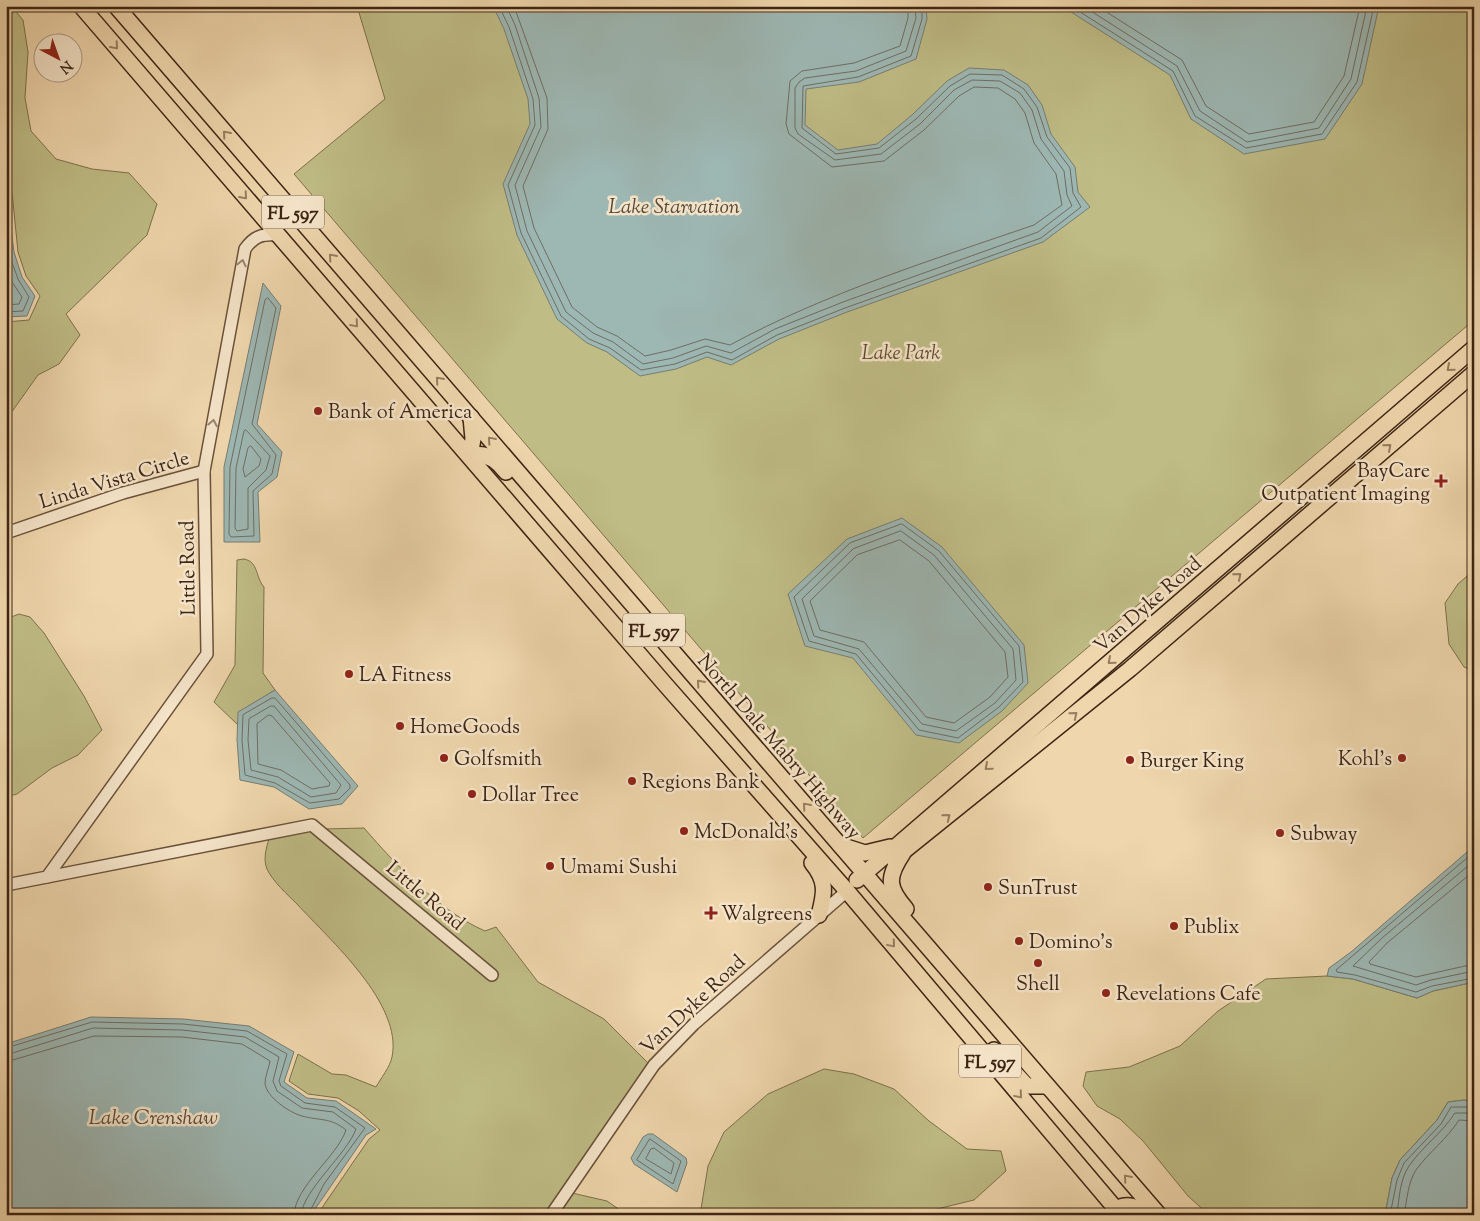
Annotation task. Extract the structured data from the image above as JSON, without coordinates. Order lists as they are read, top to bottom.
{
  "streets": {
    "main road": ["FL 597", "Van Dyke Road", "North Dale Mabry Highway"],
    "street": ["Linda Vista Circle", "Little Road"]
  },
  "crossings": [
    ["FL 597", "Little Road"],
    ["FL 597", "Van Dyke Road"],
    ["Linda Vista Circle", "Little Road"],
    ["Van Dyke Road", "North Dale Mabry Highway"]
  ],
  "water": ["Lake Starvation", "Lake Crenshaw"],
  "parks": ["Lake Park"],
  "places": {
    "other": [
      "Bank of America",
      "LA Fitness",
      "HomeGoods",
      "Golfsmith",
      "Kohl's",
      "Burger King",
      "Regions Bank",
      "Dollar Tree",
      "McDonald's",
      "Subway",
      "Umami Sushi",
      "SunTrust",
      "Publix",
      "Domino's",
      "Shell",
      "Revelations Cafe"
    ],
    "health": ["BayCare Outpatient Imaging", "Walgreens"]
  },
  "north": "bottom right"
}
